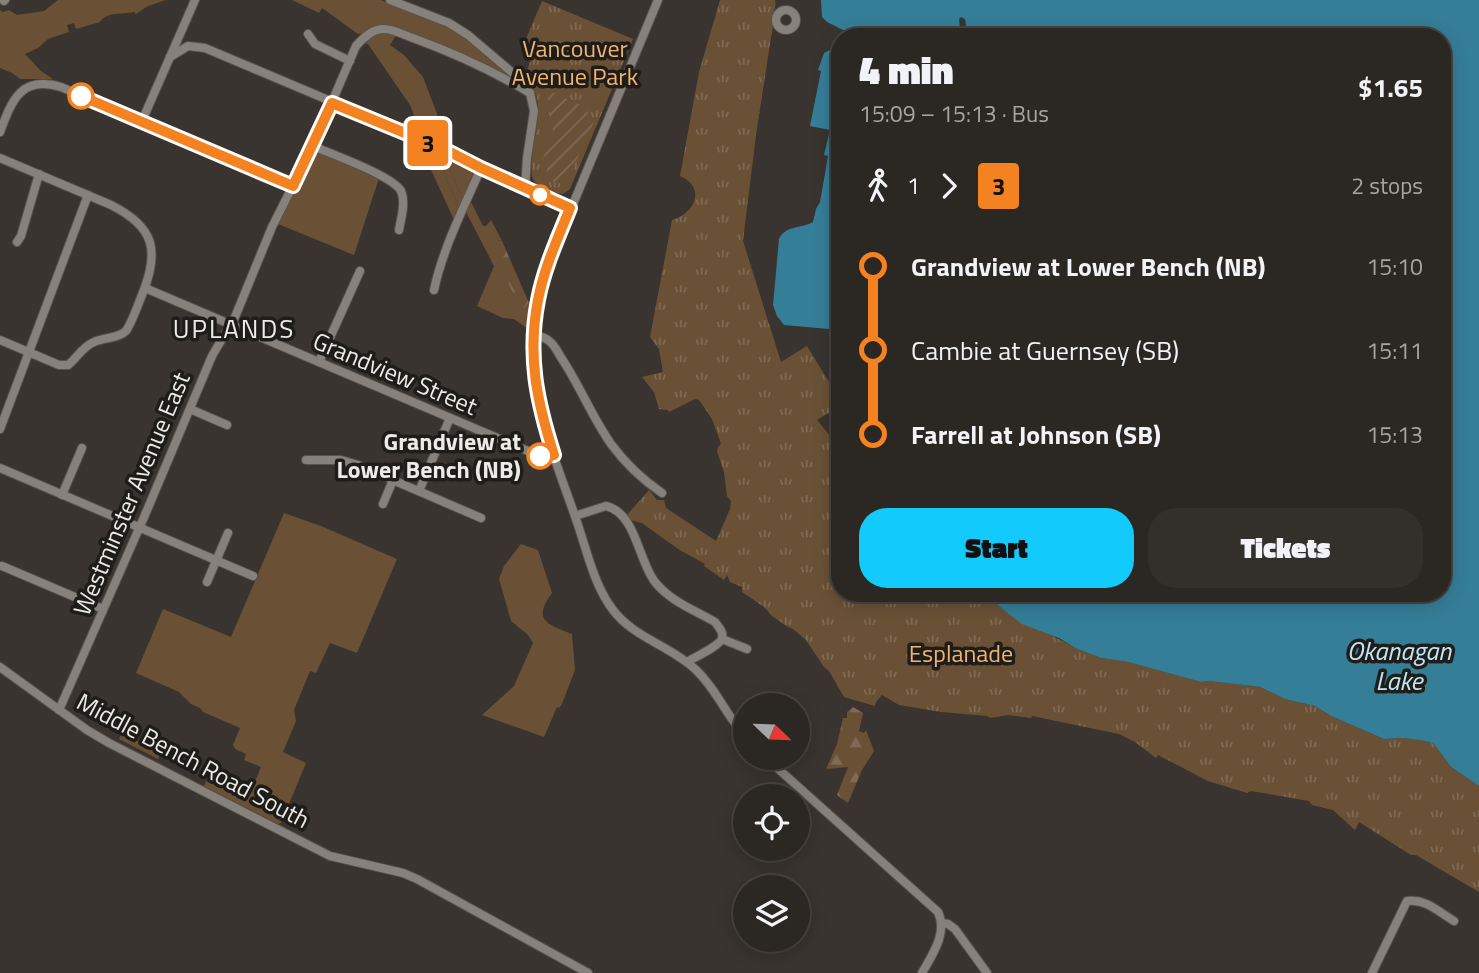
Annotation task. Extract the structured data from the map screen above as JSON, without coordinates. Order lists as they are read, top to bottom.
{
  "streets": {
    "street": ["Grandview Street", "Westminster Avenue East", "Middle Bench Road South"]
  },
  "crossings": [
    ["Grandview Street", "Westminster Avenue East"],
    ["Westminster Avenue East", "Middle Bench Road South"]
  ],
  "districts": ["UPLANDS"],
  "water": ["Okanagan Lake"],
  "parks": ["Vancouver Avenue Park", "Esplanade"],
  "places": ["Grandview at Lower Bench (NB)"],
  "lines": ["bus line 3"],
  "north": "bottom right",
  "page": {
    "on_map": "3",
    "heading": ["4 min", "15:09 – 15:13 · Bus", "$1.65"],
    "legs": ["1", "3", "2 stops"],
    "list": [
      {
        "name": "Grandview at Lower Bench (NB)",
        "value": "15:10"
      },
      {
        "name": "Cambie at Guernsey (SB)",
        "value": "15:11"
      },
      {
        "name": "Farrell at Johnson (SB)",
        "value": "15:13"
      }
    ],
    "buttons": ["Start", "Tickets"]
  }
}
